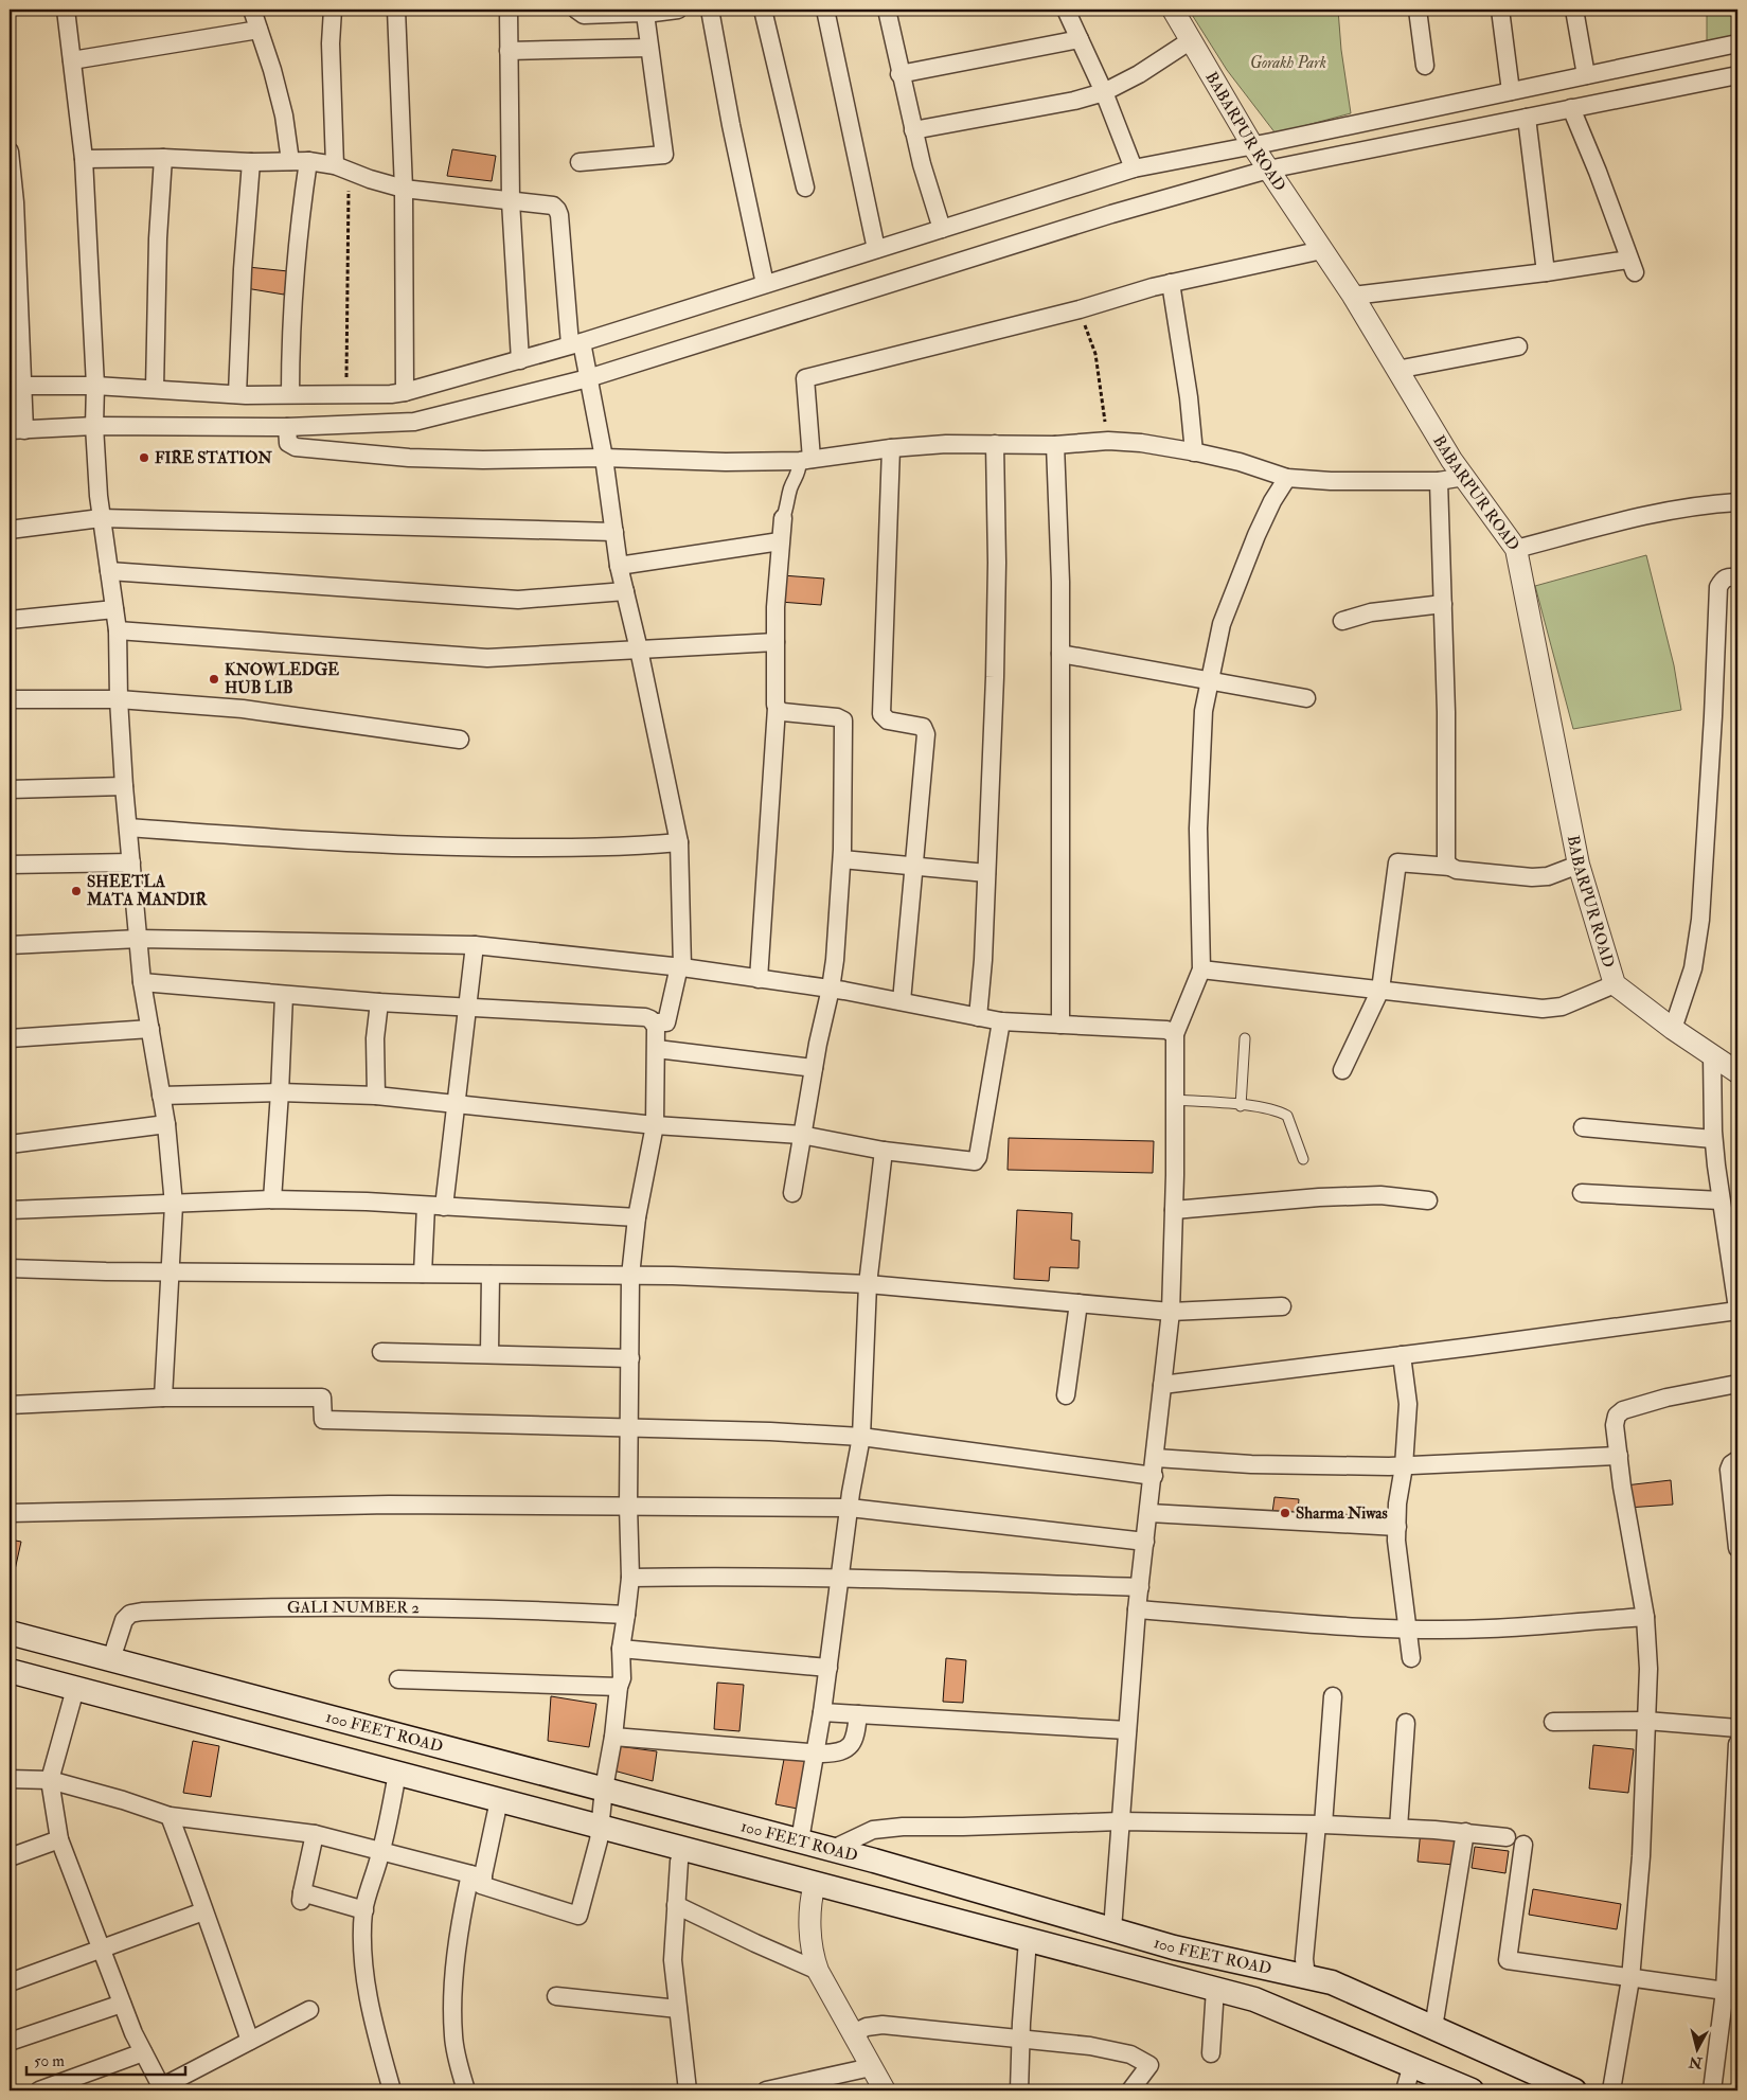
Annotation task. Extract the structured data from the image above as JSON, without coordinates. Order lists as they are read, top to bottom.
{
  "streets": {
    "main road": ["100 FEET ROAD"],
    "street": ["BABARPUR ROAD", "GALI NUMBER 2"]
  },
  "crossings": [
    ["GALI NUMBER 2", "100 FEET ROAD"]
  ],
  "parks": ["Gorakh Park"],
  "places": [
    "FIRE STATION",
    "KNOWLEDGE HUB LIB",
    "SHEETLA MATA MANDIR",
    "Sharma Niwas"
  ],
  "scale_bar": "50 m",
  "north": "bottom"
}
